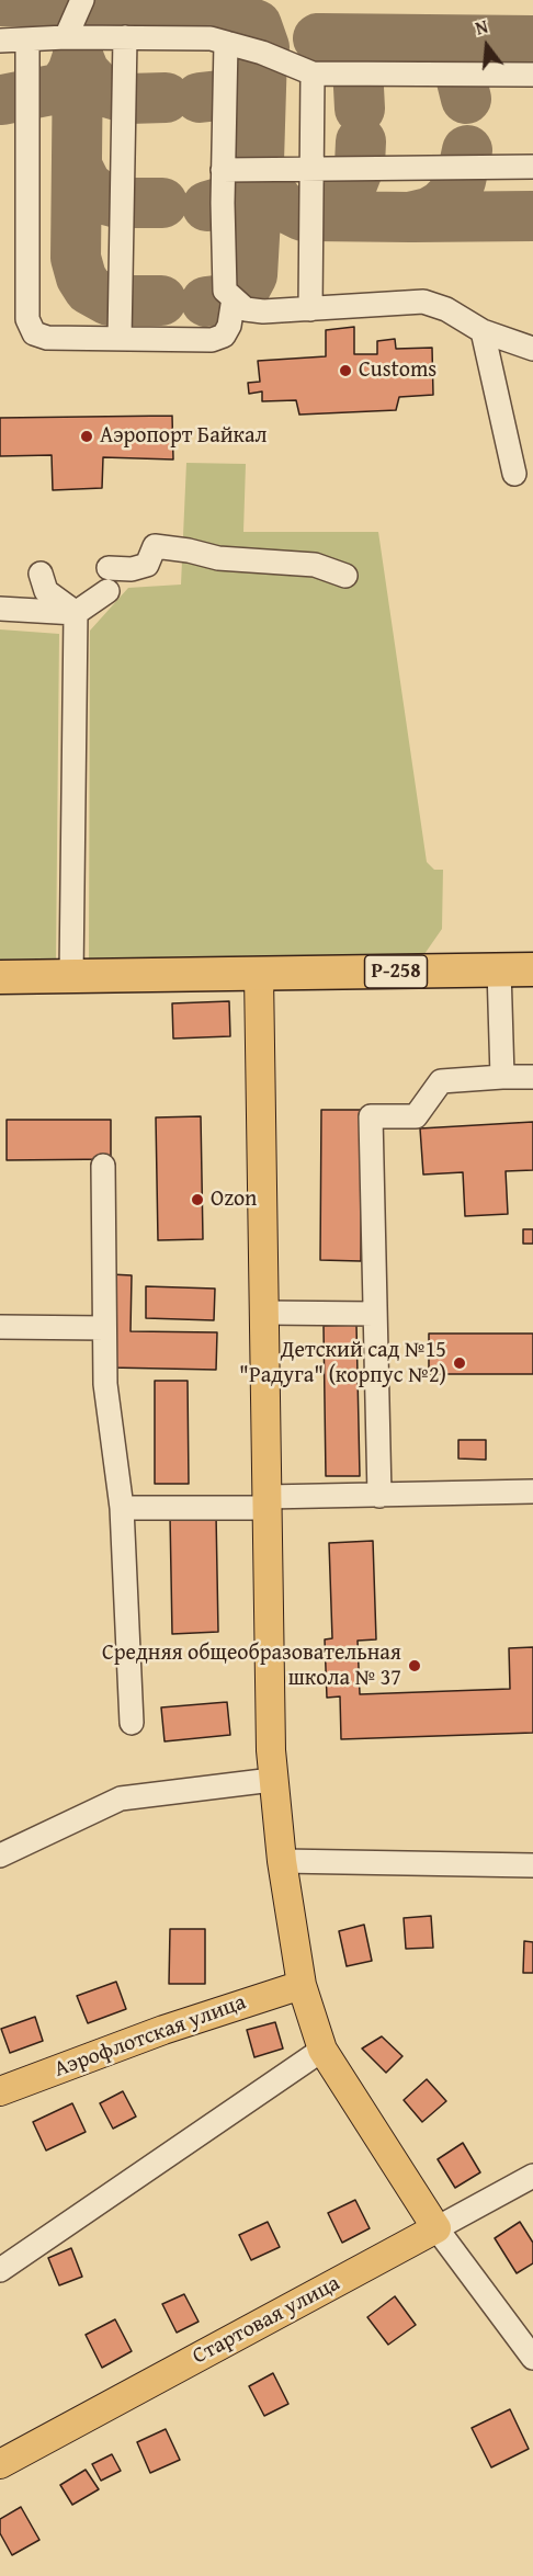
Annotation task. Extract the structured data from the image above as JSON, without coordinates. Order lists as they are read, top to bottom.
{
  "streets": {
    "highway": ["Р-258"],
    "main road": ["Аэрофлотская улица", "Стартовая улица"]
  },
  "places": [
    "Customs",
    "Аэропорт Байкал",
    "Ozon",
    "Детский сад №15 \"Радуга\" (корпус №2)",
    "Средняя общеобразовательная школа № 37"
  ],
  "north": "top"
}
